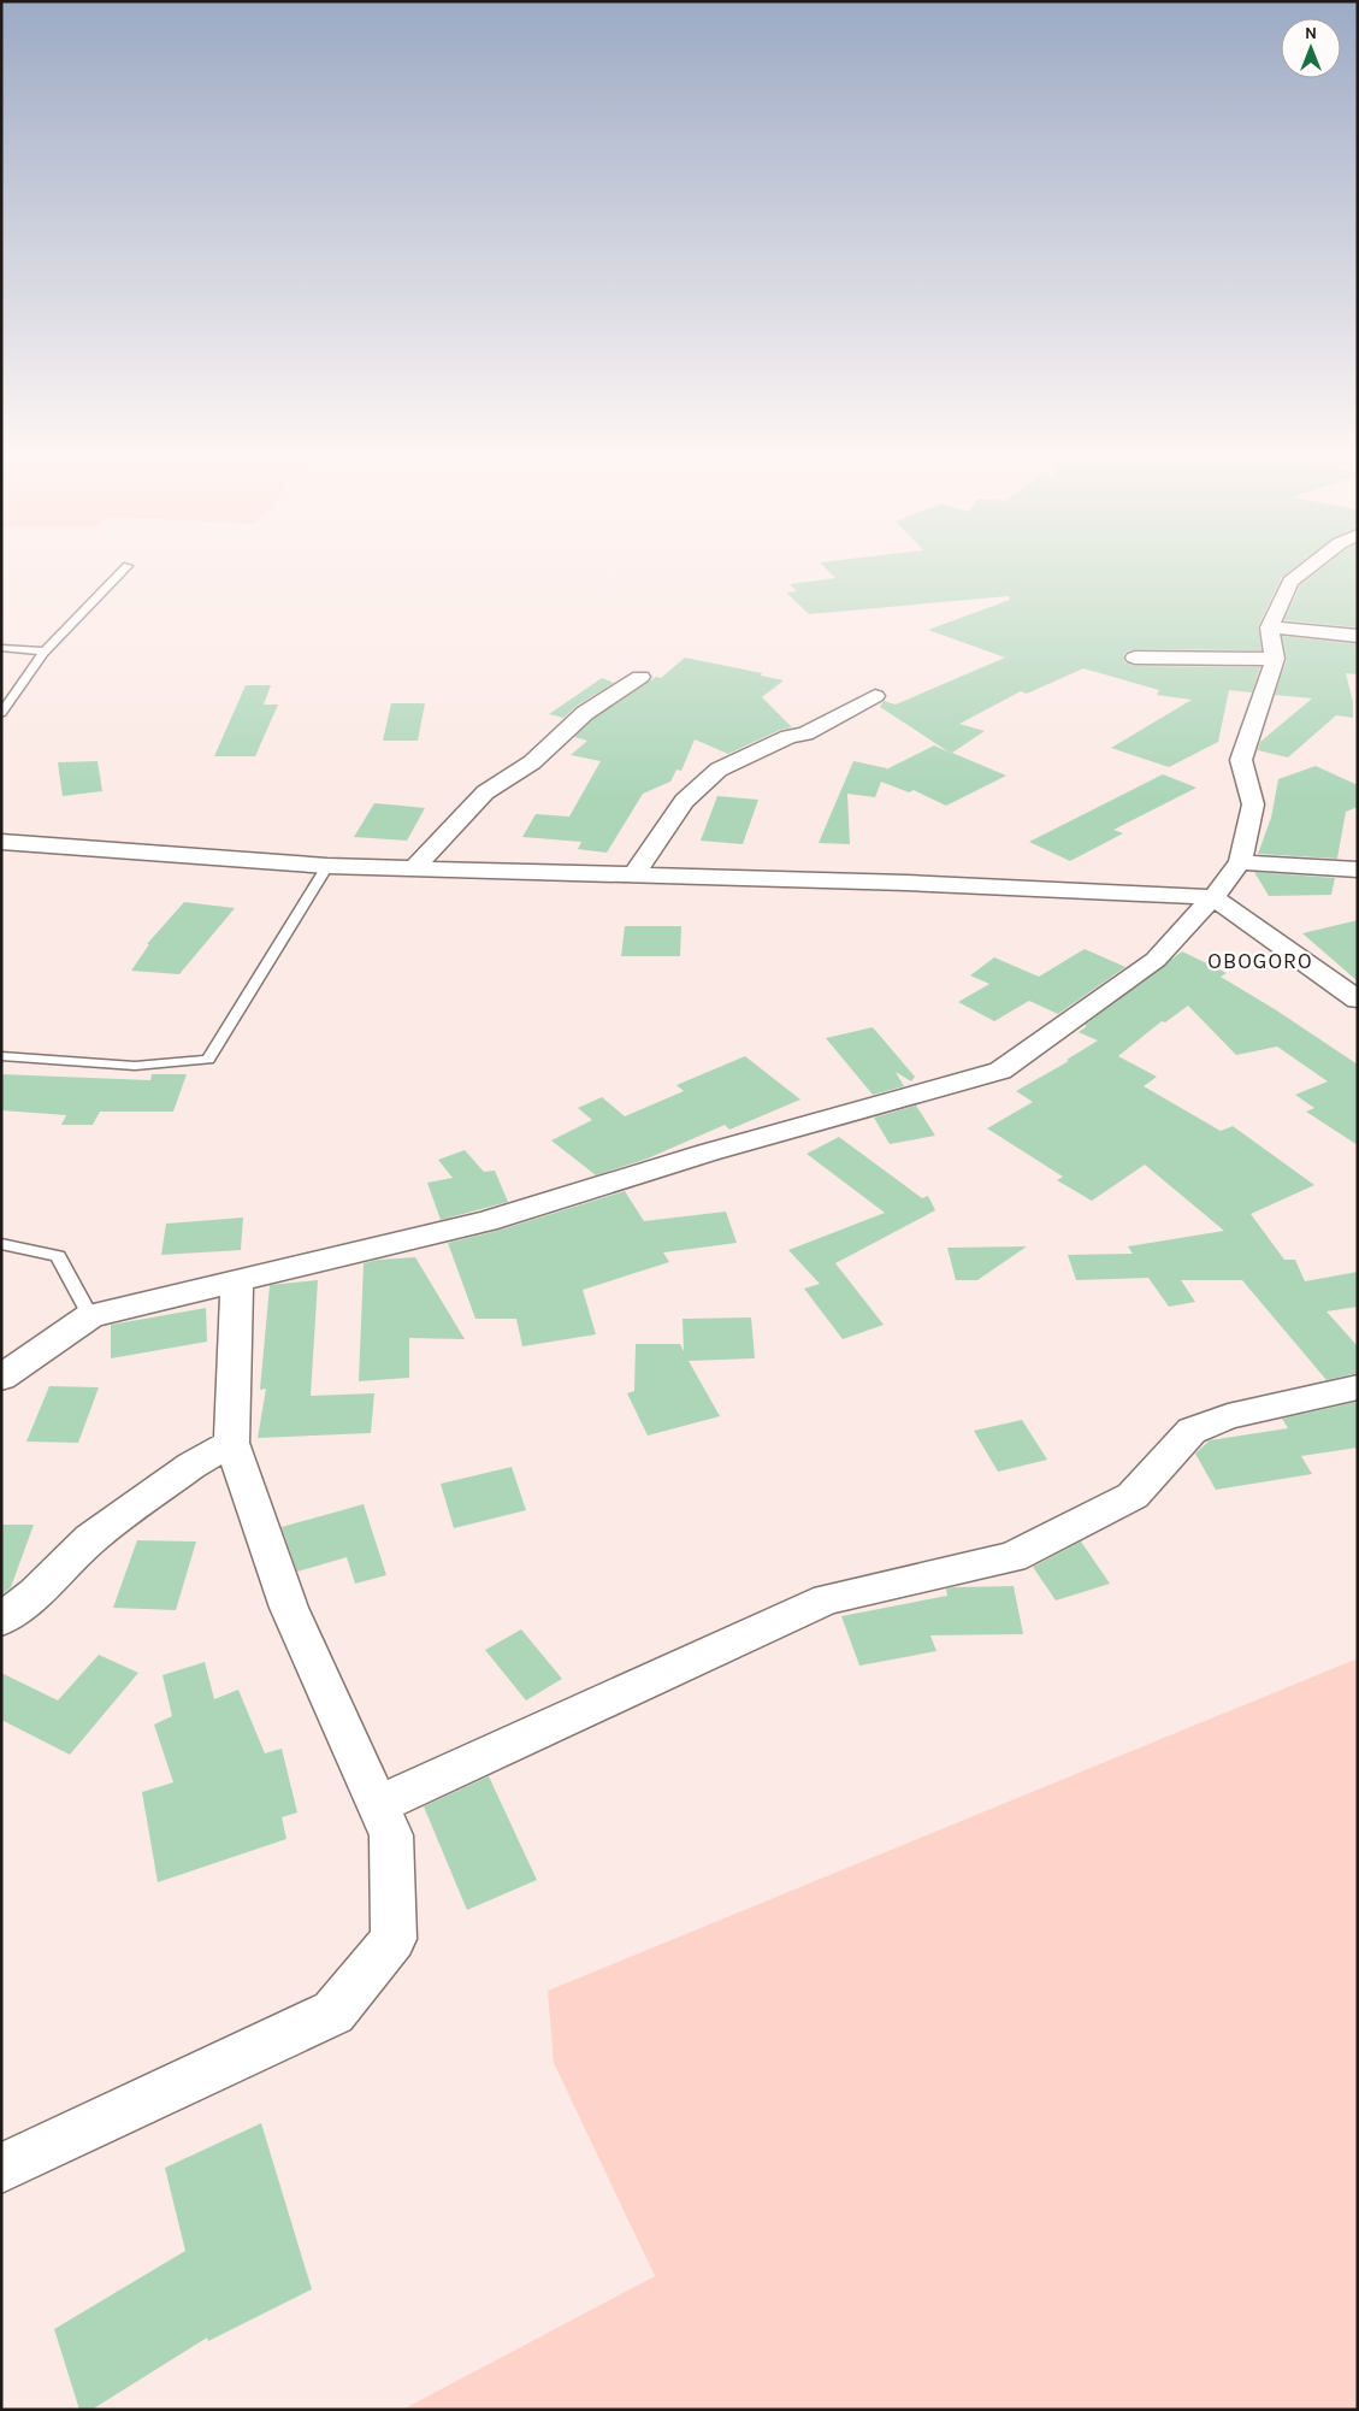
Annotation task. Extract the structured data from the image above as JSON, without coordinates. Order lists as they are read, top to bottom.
{
  "districts": ["OBOGORO"],
  "north": "top"
}
